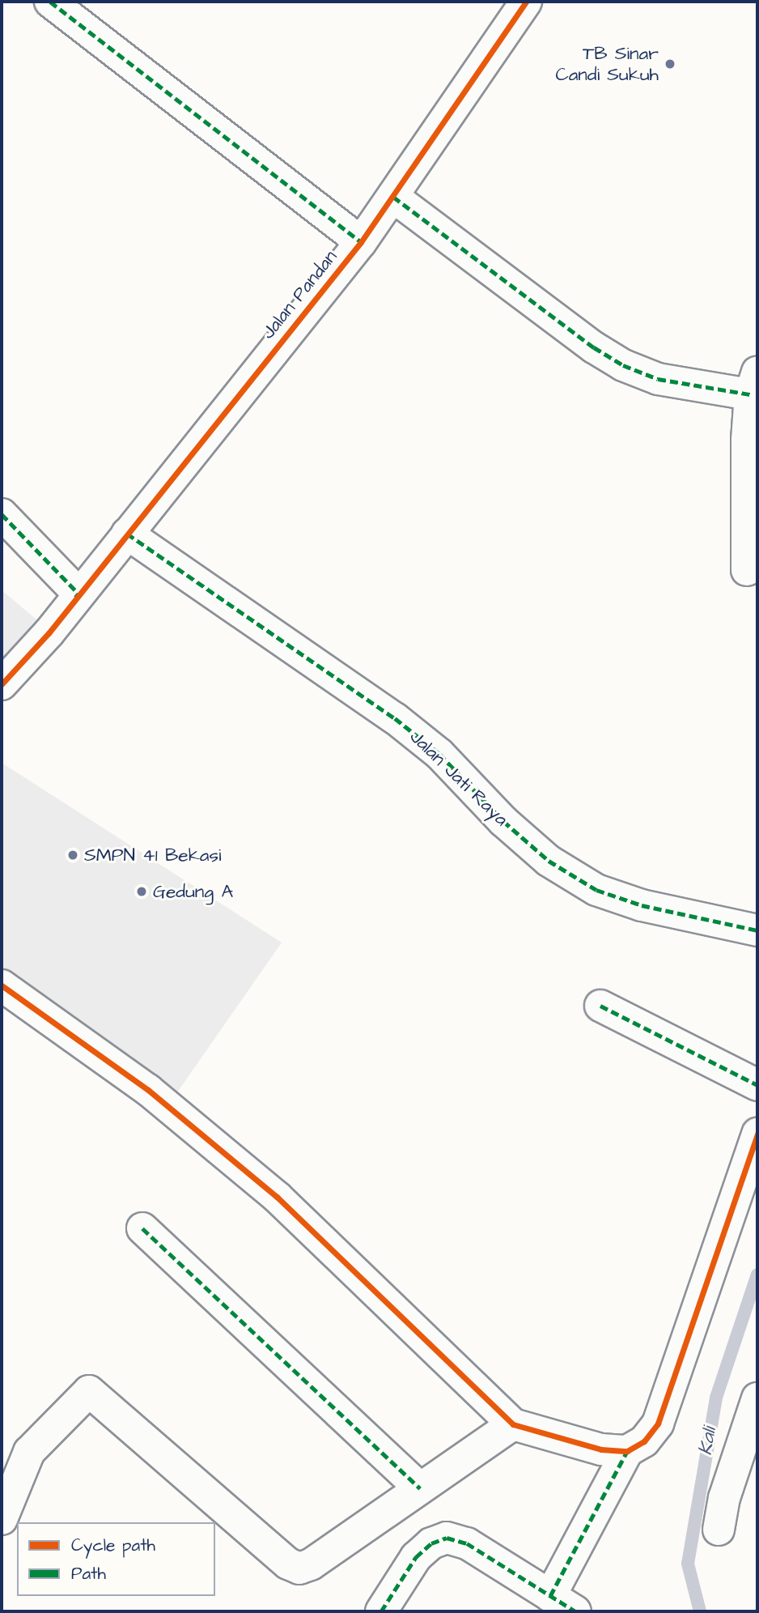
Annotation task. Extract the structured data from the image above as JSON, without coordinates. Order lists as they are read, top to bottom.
{
  "streets": {
    "street": ["Jalan Pandan", "Jalan Jati Raya"]
  },
  "crossings": [
    ["Jalan Pandan", "Jalan Jati Raya"]
  ],
  "water": ["Kali"],
  "places": ["TB Sinar Candi Sukuh", "SMPN 41 Bekasi", "Gedung A"],
  "legend": ["Cycle path", "Path"]
}
